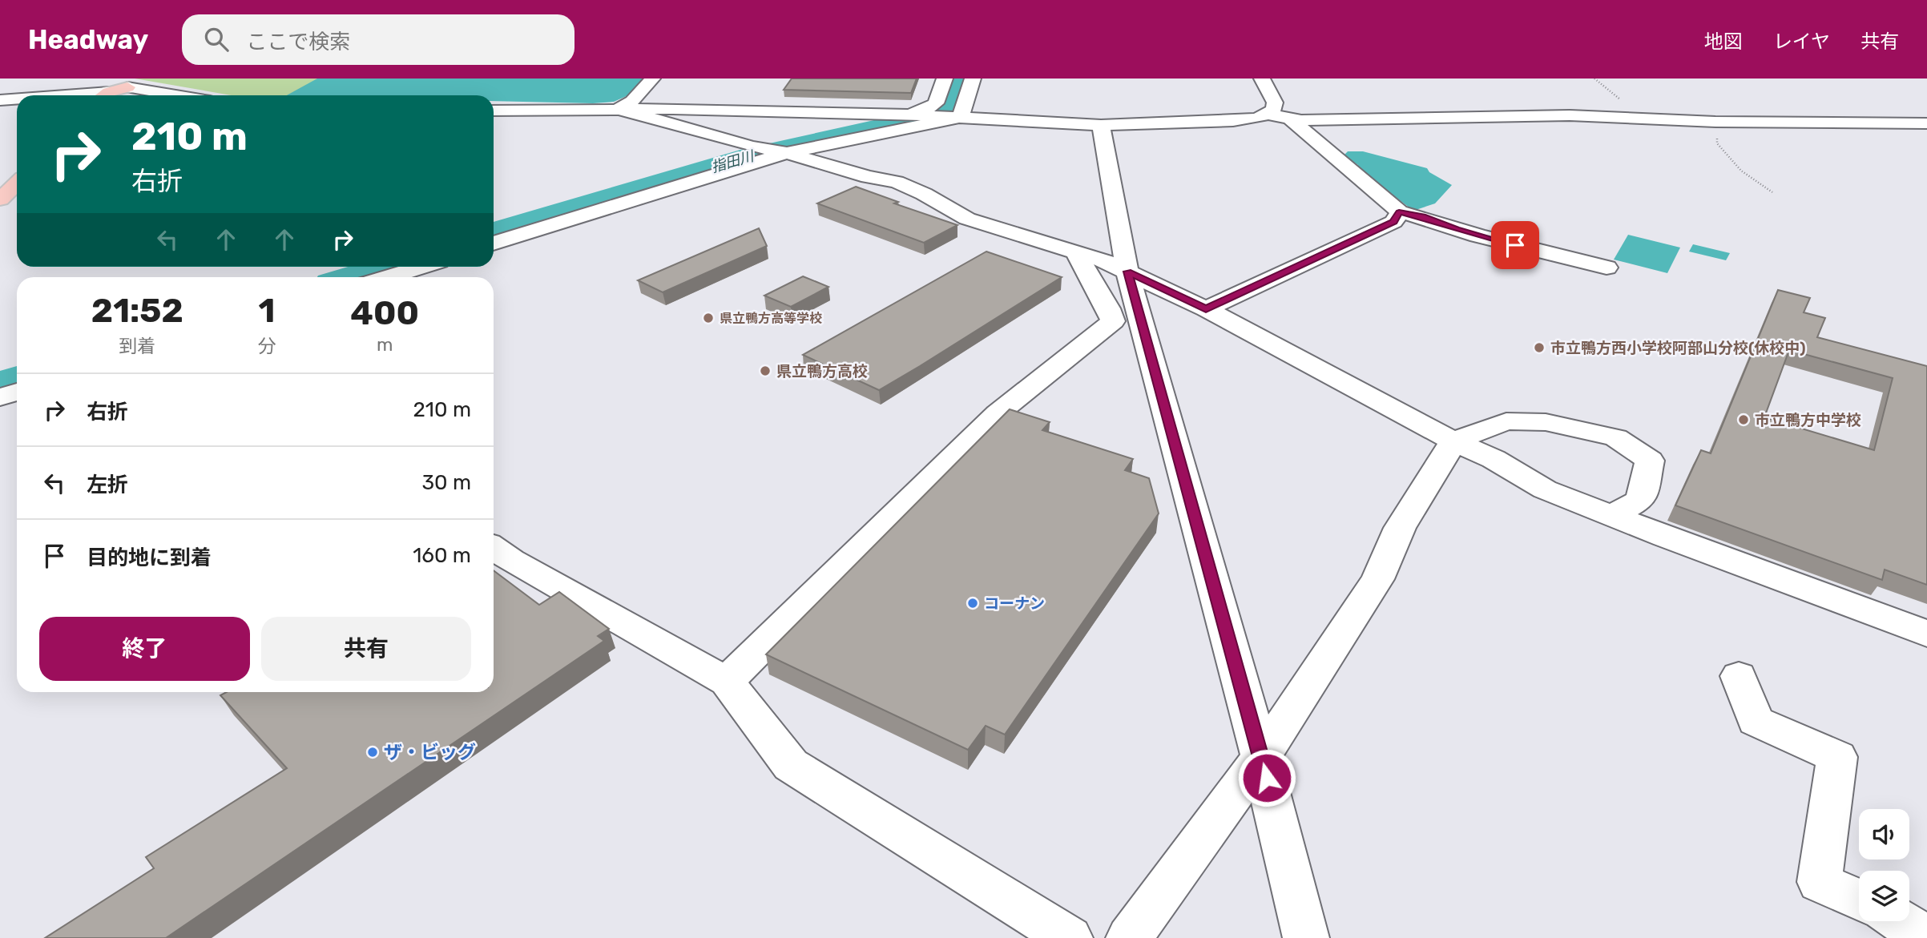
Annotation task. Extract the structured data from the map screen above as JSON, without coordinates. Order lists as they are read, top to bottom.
{
  "water": ["指田川"],
  "places": [
    "県立鴨方高等学校",
    "市立鴨方西小学校阿部山分校(休校中)",
    "県立鴨方高校",
    "市立鴨方中学校",
    "コーナン",
    "ザ・ビッグ"
  ],
  "page": {
    "header": "Headway",
    "search": "ここで検索",
    "nav": ["地図", "レイヤ", "共有"],
    "turn": ["210 m", "右折"],
    "eta": [
      "21:52",
      "到着",
      "1",
      "分",
      "400",
      "m"
    ],
    "list": [
      {
        "name": "右折",
        "value": "210 m"
      },
      {
        "name": "左折",
        "value": "30 m"
      },
      {
        "name": "目的地に到着",
        "value": "160 m"
      }
    ],
    "buttons": ["終了", "共有"]
  }
}
